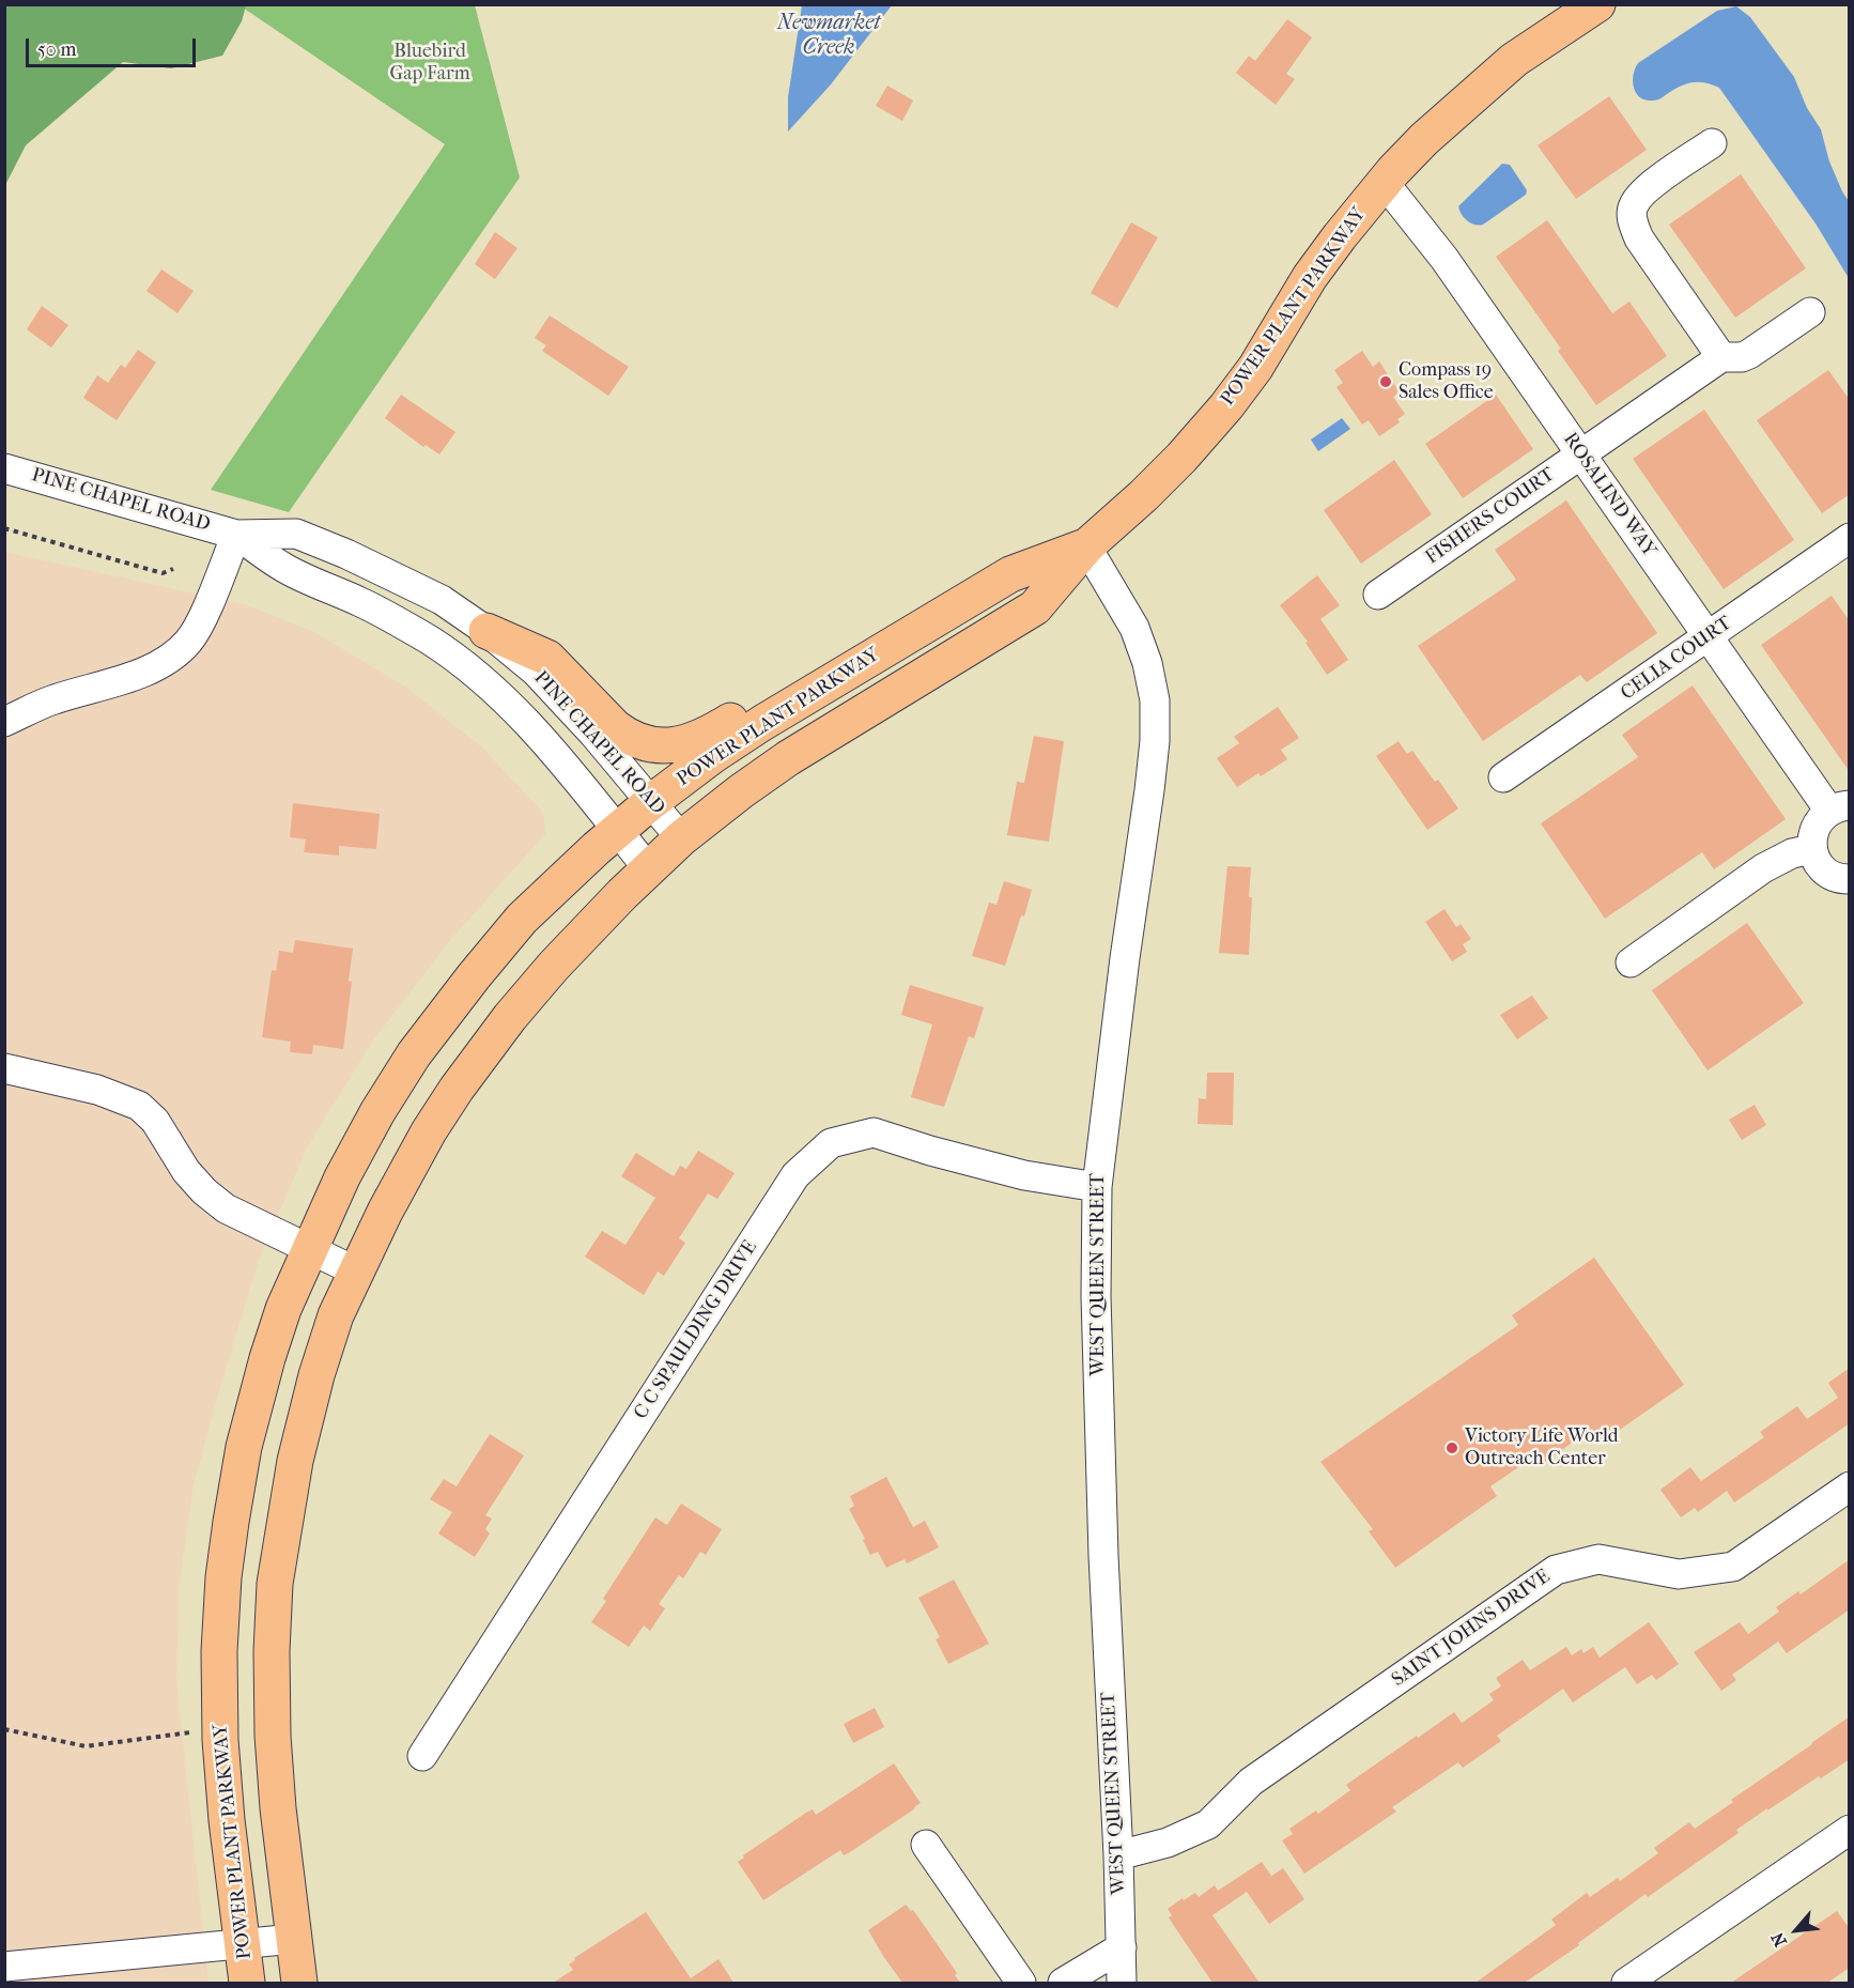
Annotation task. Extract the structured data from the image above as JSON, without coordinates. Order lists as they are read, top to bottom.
{
  "streets": {
    "main road": ["POWER PLANT PARKWAY"],
    "street": [
      "ROSALIND WAY",
      "PINE CHAPEL ROAD",
      "FISHERS COURT",
      "CELIA COURT",
      "WEST QUEEN STREET",
      "C C SPAULDING DRIVE",
      "SAINT JOHNS DRIVE"
    ]
  },
  "crossings": [
    ["POWER PLANT PARKWAY", "ROSALIND WAY"],
    ["POWER PLANT PARKWAY", "PINE CHAPEL ROAD"],
    ["POWER PLANT PARKWAY", "WEST QUEEN STREET"],
    ["ROSALIND WAY", "FISHERS COURT"],
    ["ROSALIND WAY", "CELIA COURT"],
    ["WEST QUEEN STREET", "C C SPAULDING DRIVE"],
    ["WEST QUEEN STREET", "SAINT JOHNS DRIVE"]
  ],
  "water": ["Newmarket Creek"],
  "parks": ["Bluebird Gap Farm"],
  "places": ["Compass 19 Sales Office", "Victory Life World Outreach Center"],
  "scale_bar": "50 m",
  "north": "bottom left"
}
